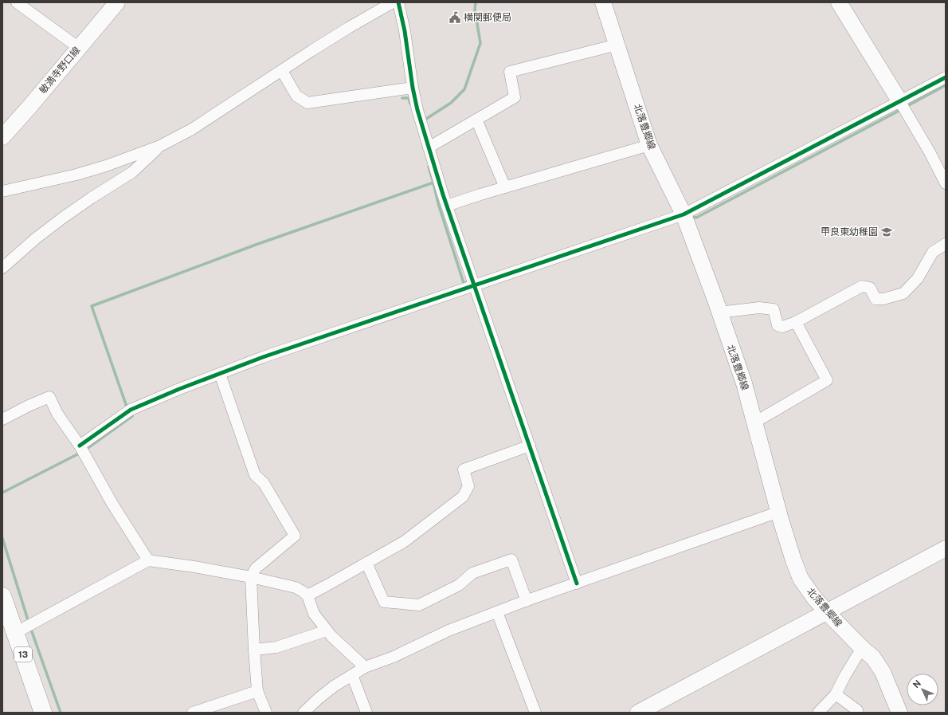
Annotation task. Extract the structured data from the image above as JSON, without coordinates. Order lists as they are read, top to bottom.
{
  "streets": {
    "main road": ["敏満寺野口線", "北落豊郷線", "13"]
  },
  "places": {
    "public building": ["横関郵便局"],
    "school or university": ["甲良東幼稚園"]
  },
  "north": "top left"
}
